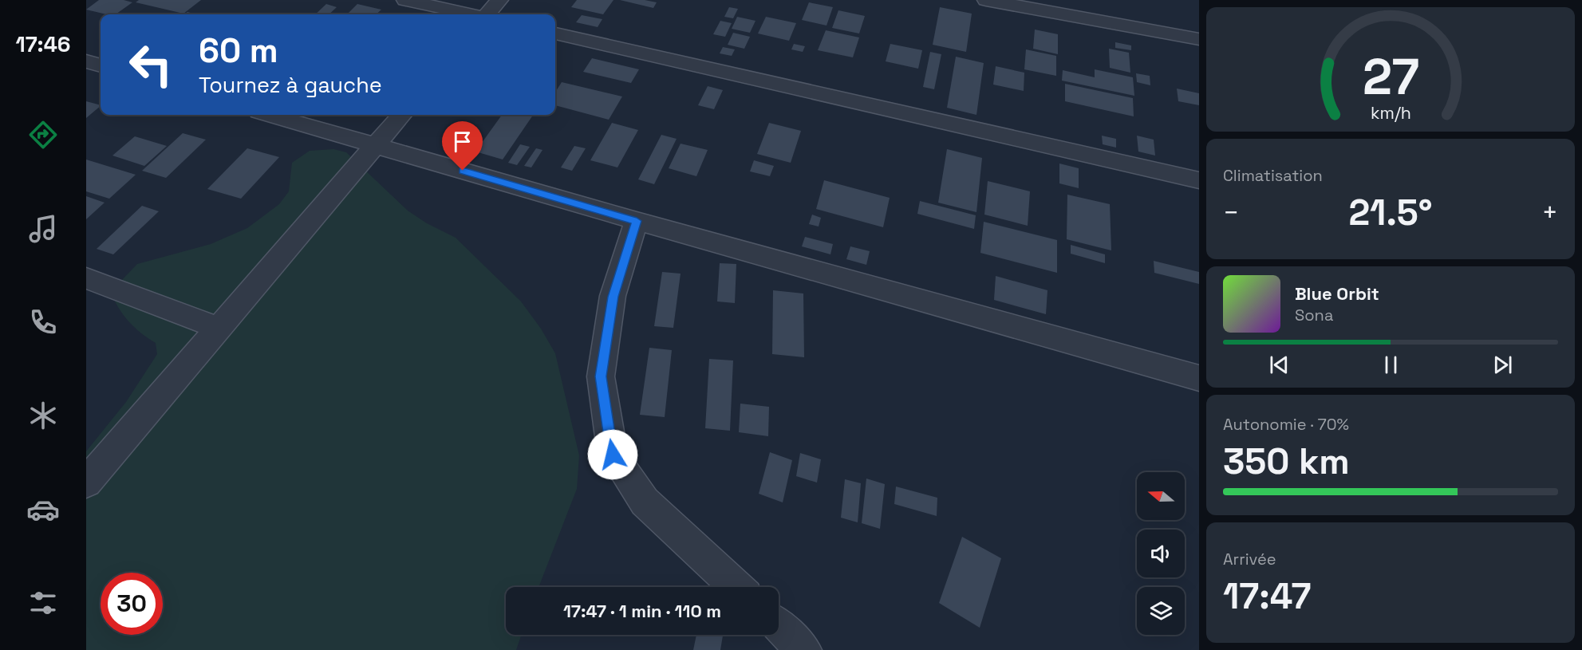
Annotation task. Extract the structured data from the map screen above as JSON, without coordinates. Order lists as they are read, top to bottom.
{
  "north": "left",
  "page": {
    "tabs": "17:46",
    "turn": ["60 m", "Tournez à gauche"],
    "tile": [
      "Climatisation",
      ["Autonomie · 70%", "350 km"],
      ["Arrivée", "17:47"]
    ],
    "heat": ["−", "21.5°", "+"],
    "song": ["Blue Orbit", "Sona"],
    "limit": "30",
    "trip": "17:47 · 1 min · 110 m",
    "gauge": ["27", "km/h"]
  }
}
